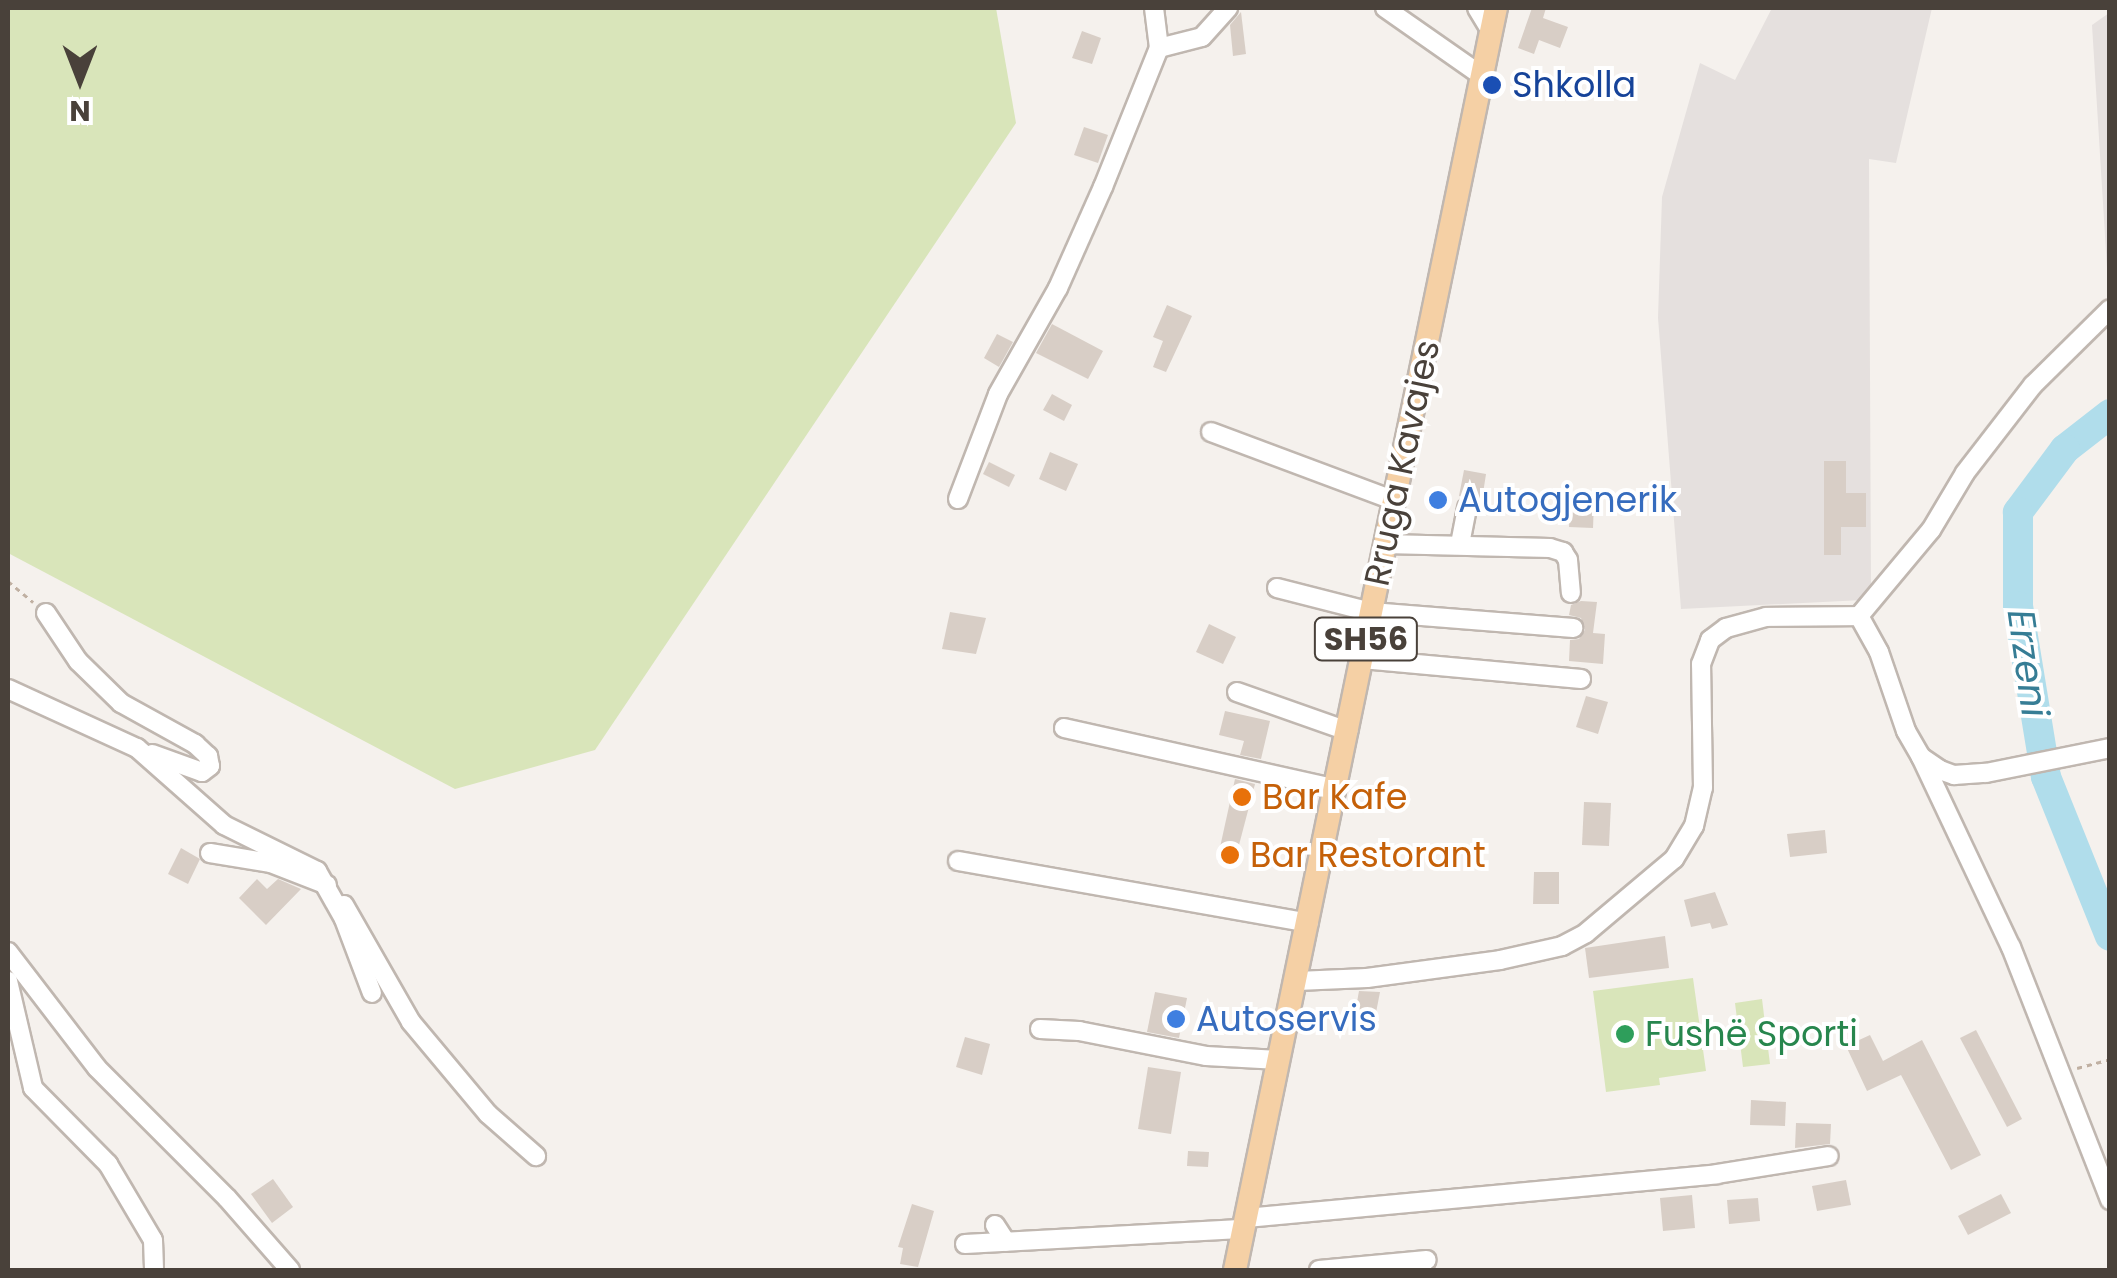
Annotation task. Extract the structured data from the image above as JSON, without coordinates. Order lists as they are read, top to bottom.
{
  "streets": {
    "main road": ["Rruga Kavajes", "SH56"]
  },
  "water": ["Erzeni"],
  "places": [
    "Shkolla",
    "Autogjenerik",
    "Bar Kafe",
    "Bar Restorant",
    "Autoservis",
    "Fushë Sporti"
  ],
  "north": "bottom"
}
